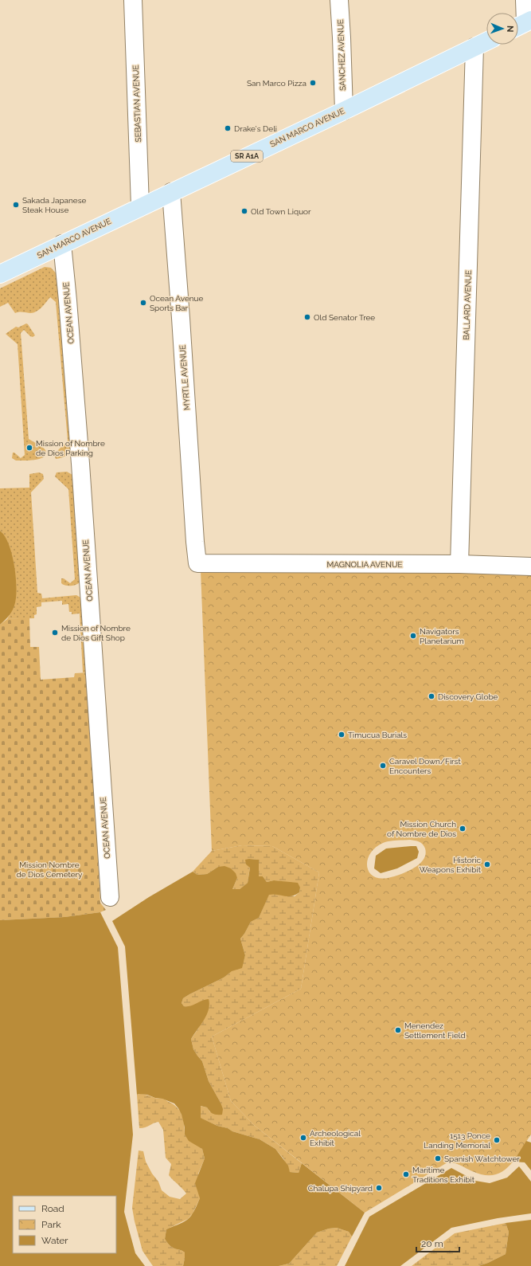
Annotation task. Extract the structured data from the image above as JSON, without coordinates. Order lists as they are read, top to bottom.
{
  "streets": {
    "main road": ["SAN MARCO AVENUE", "SR A1A"],
    "street": [
      "SANCHEZ AVENUE",
      "SEBASTIAN AVENUE",
      "BALLARD AVENUE",
      "OCEAN AVENUE",
      "MYRTLE AVENUE",
      "MAGNOLIA AVENUE"
    ]
  },
  "crossings": [
    ["SANCHEZ AVENUE", "SAN MARCO AVENUE"],
    ["SEBASTIAN AVENUE", "SAN MARCO AVENUE"],
    ["SAN MARCO AVENUE", "BALLARD AVENUE"],
    ["SAN MARCO AVENUE", "OCEAN AVENUE"],
    ["SAN MARCO AVENUE", "MYRTLE AVENUE"],
    ["BALLARD AVENUE", "MAGNOLIA AVENUE"],
    ["MYRTLE AVENUE", "MAGNOLIA AVENUE"]
  ],
  "parks": ["Mission Nombre de Dios Cemetery"],
  "places": [
    "San Marco Pizza",
    "Drake's Deli",
    "Sakada Japanese Steak House",
    "Old Town Liquor",
    "Ocean Avenue Sports Bar",
    "Old Senator Tree",
    "Mission of Nombre de Dios Parking",
    "Mission of Nombre de Dios Gift Shop",
    "Navigators Planetarium",
    "Discovery Globe",
    "Timucua Burials",
    "Caravel Down/First Encounters",
    "Mission Church of Nombre de Dios",
    "Historic Weapons Exhibit",
    "Menendez Settlement Field",
    "Archeological Exhibit",
    "1513 Ponce Landing Memorial",
    "Spanish Watchtower",
    "Maritime Traditions Exhibit",
    "Chalupa Shipyard"
  ],
  "legend": ["Road", "Park", "Water"],
  "scale_bar": "20 m",
  "north": "right"
}
